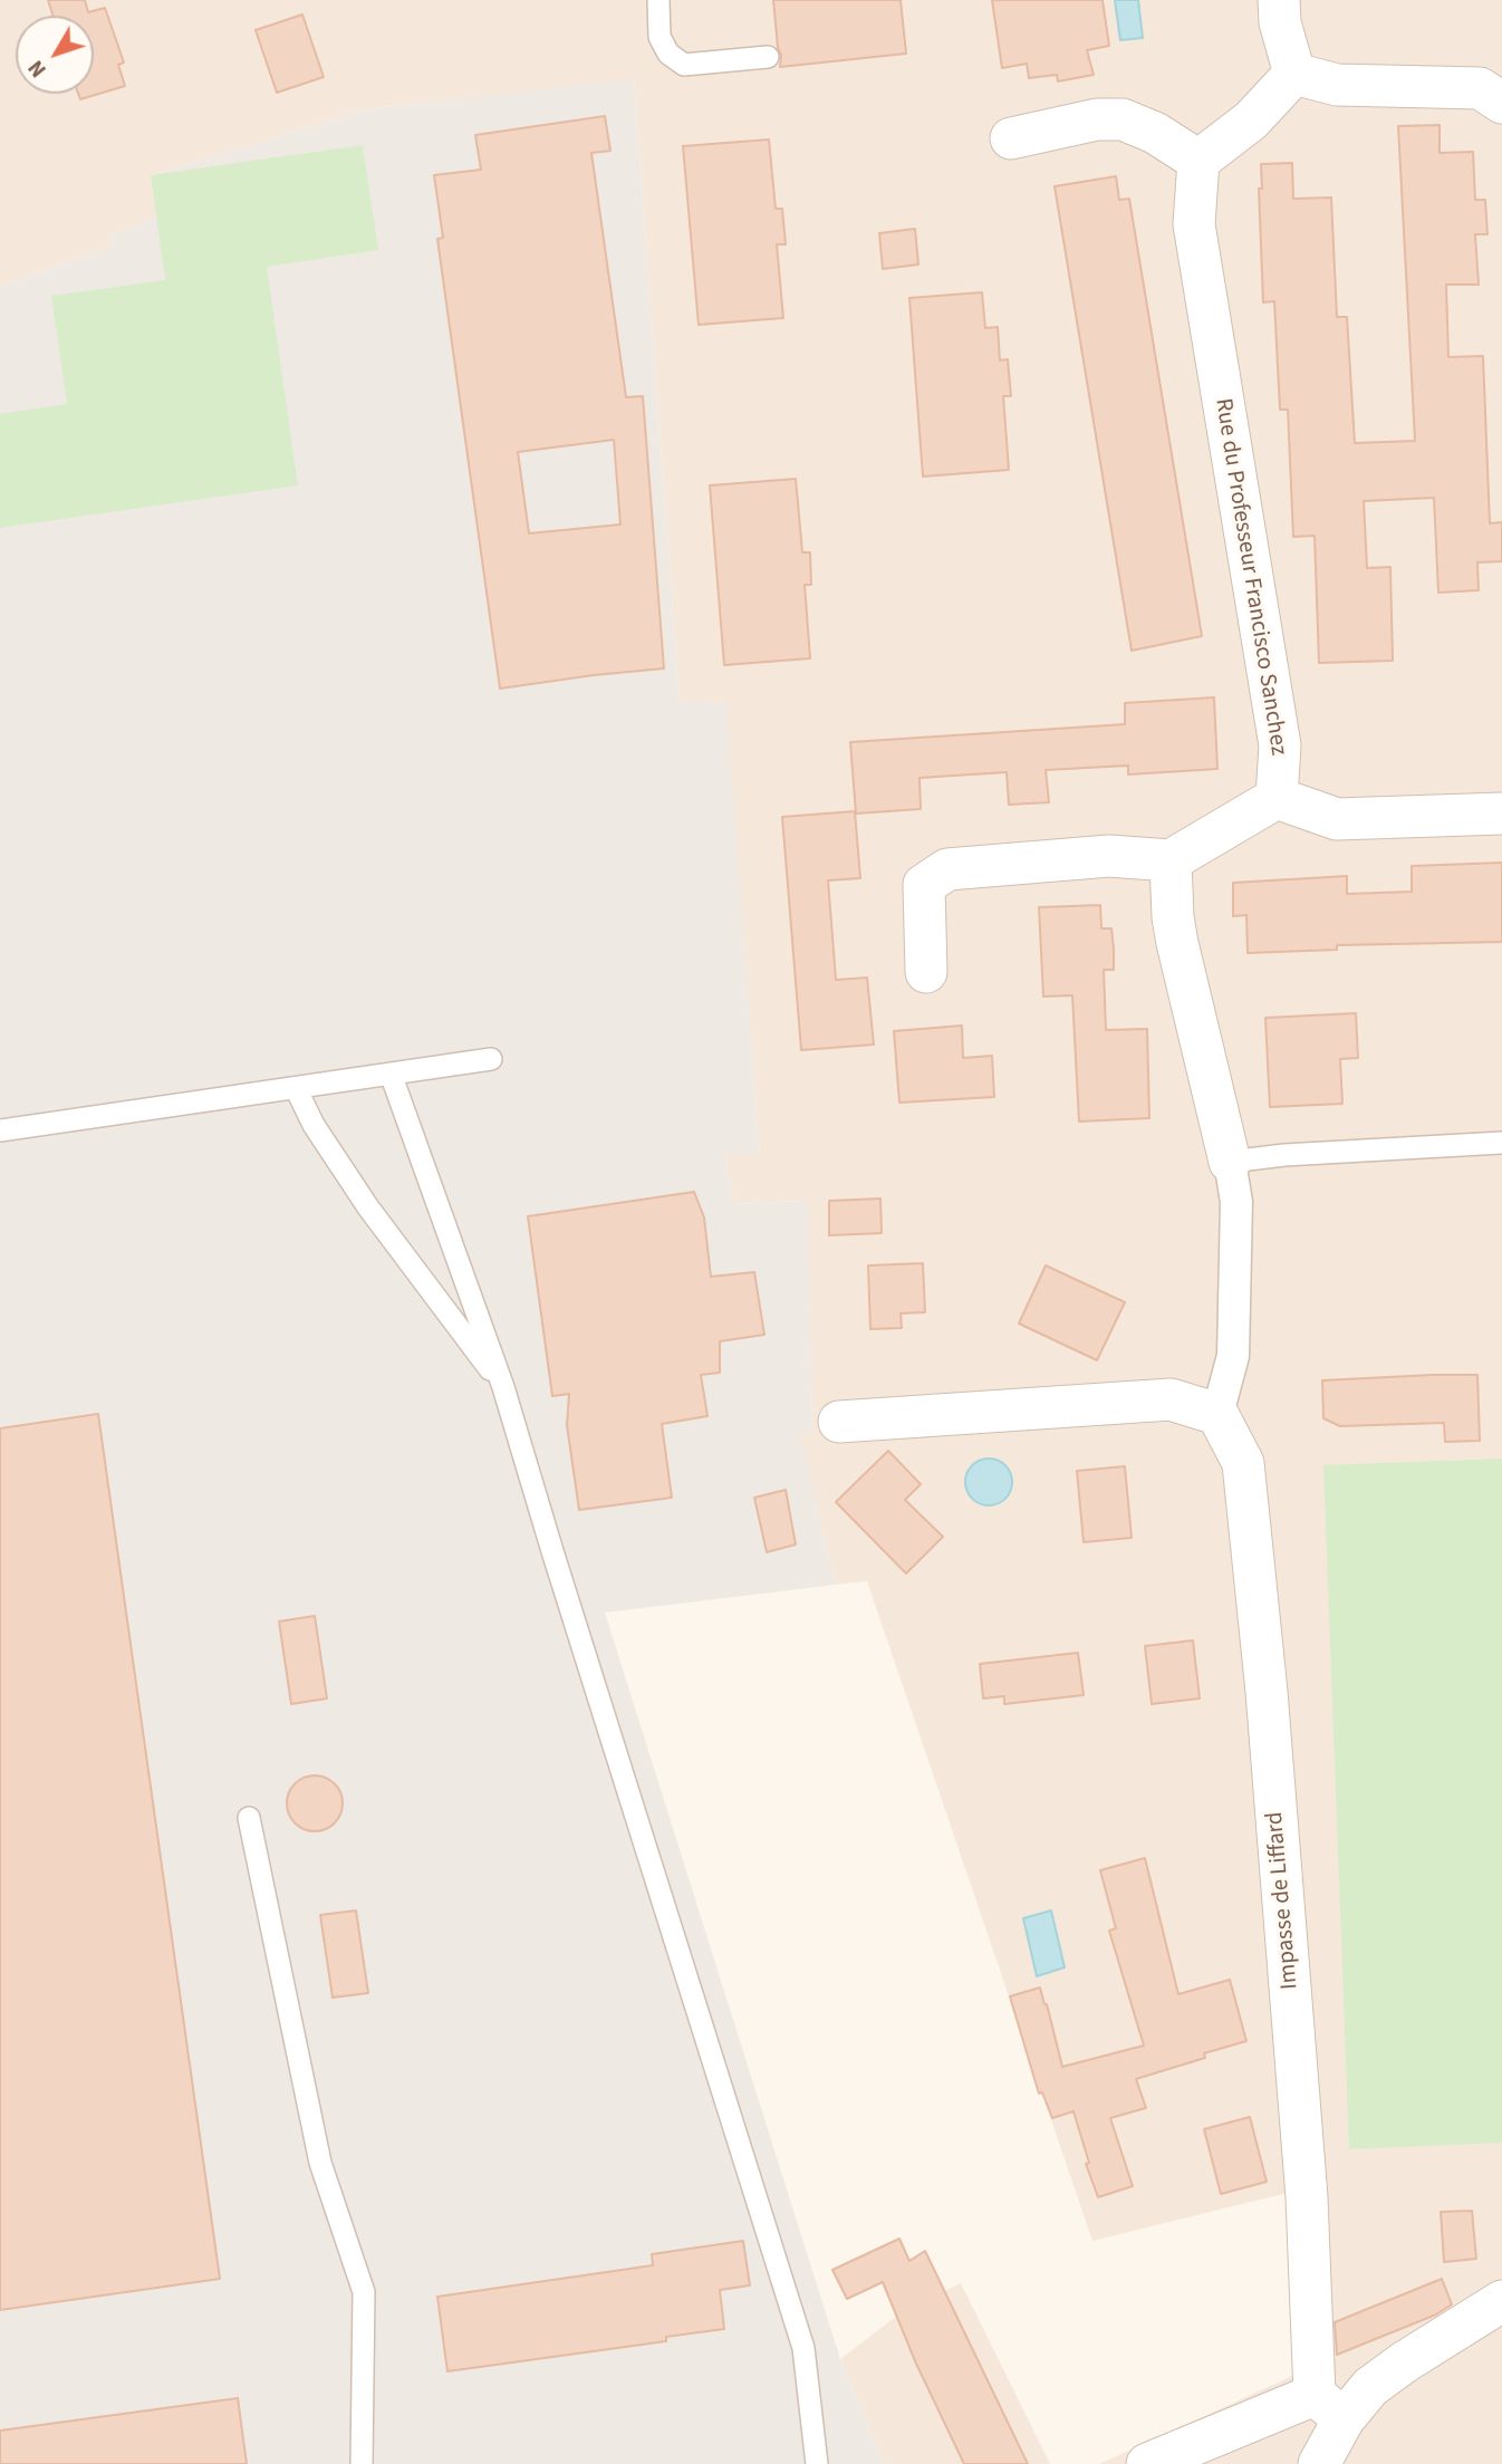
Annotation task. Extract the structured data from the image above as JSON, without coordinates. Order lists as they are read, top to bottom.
{
  "streets": {
    "street": ["Rue du Professeur Francisco Sanchez", "Impasse de Liffard"]
  },
  "north": "bottom left"
}
